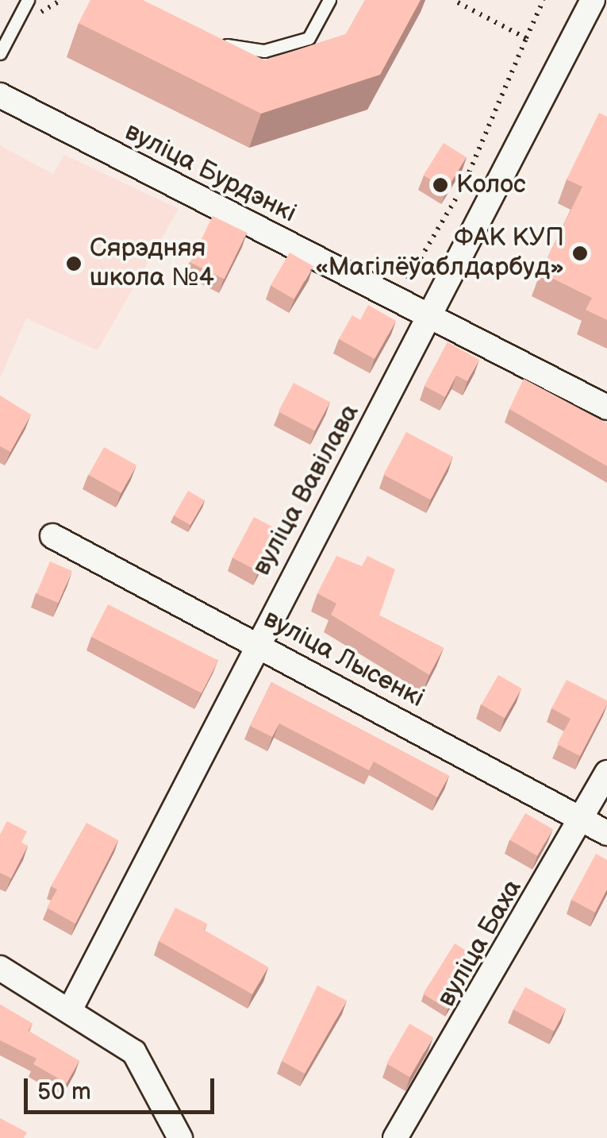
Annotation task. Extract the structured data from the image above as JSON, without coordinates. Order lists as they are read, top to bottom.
{
  "streets": {
    "street": [
      "вуліца Бурдэнкі",
      "вуліца Вавілава",
      "вуліца Лысенкі",
      "вуліца Баха"
    ]
  },
  "crossings": [
    ["вуліца Бурдэнкі", "вуліца Вавілава"],
    ["вуліца Вавілава", "вуліца Лысенкі"],
    ["вуліца Лысенкі", "вуліца Баха"]
  ],
  "places": ["Колос", "ФАК КУП «Магілёўаблдарбуд»", "Сярэдняя школа №4"],
  "scale_bar": "50 m"
}
